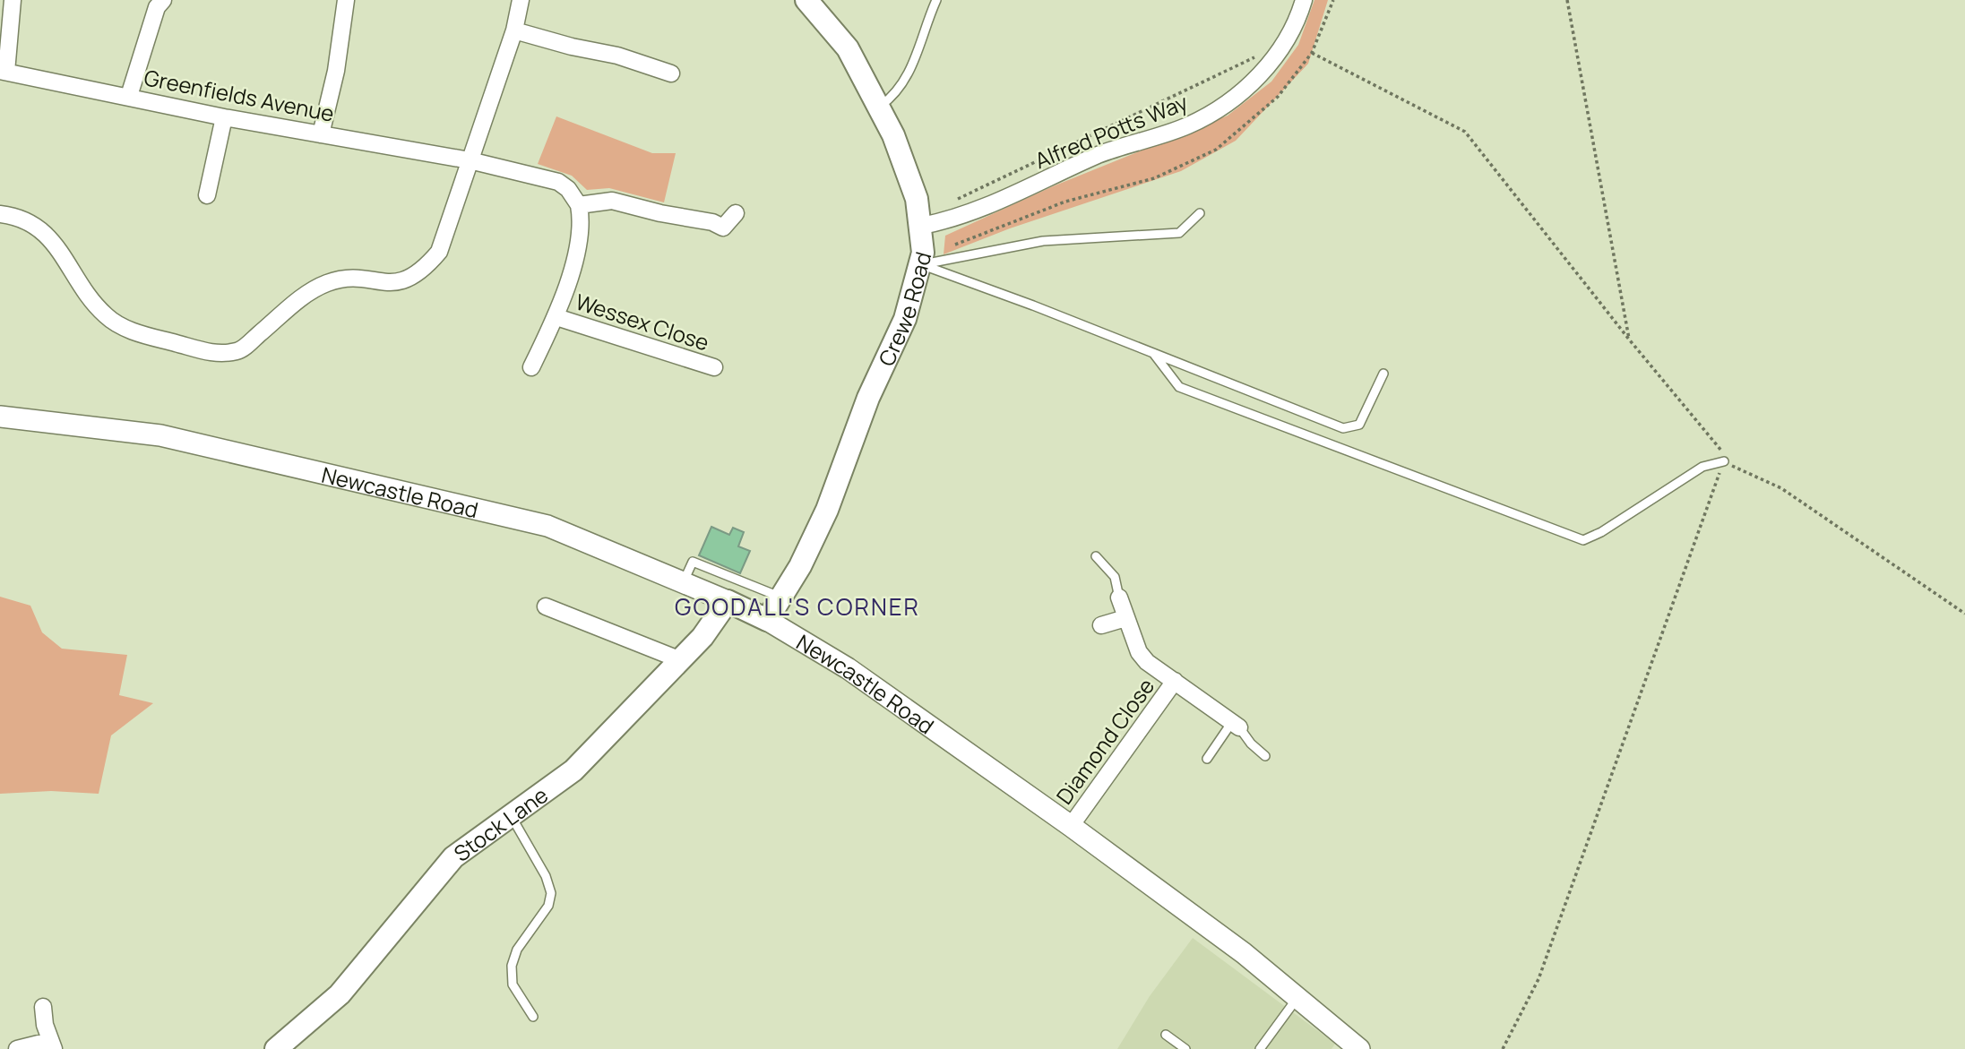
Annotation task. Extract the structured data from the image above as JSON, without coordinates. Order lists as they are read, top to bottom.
{
  "streets": {
    "main road": ["Crewe Road", "Newcastle Road", "Stock Lane"],
    "street": [
      "Greenfields Avenue",
      "Alfred Potts Way",
      "Wessex Close",
      "Diamond Close"
    ]
  },
  "crossings": [
    ["Alfred Potts Way", "Crewe Road"],
    ["Crewe Road", "Newcastle Road"],
    ["Newcastle Road", "Diamond Close"],
    ["Newcastle Road", "Stock Lane"]
  ],
  "districts": ["GOODALL'S CORNER"]
}
